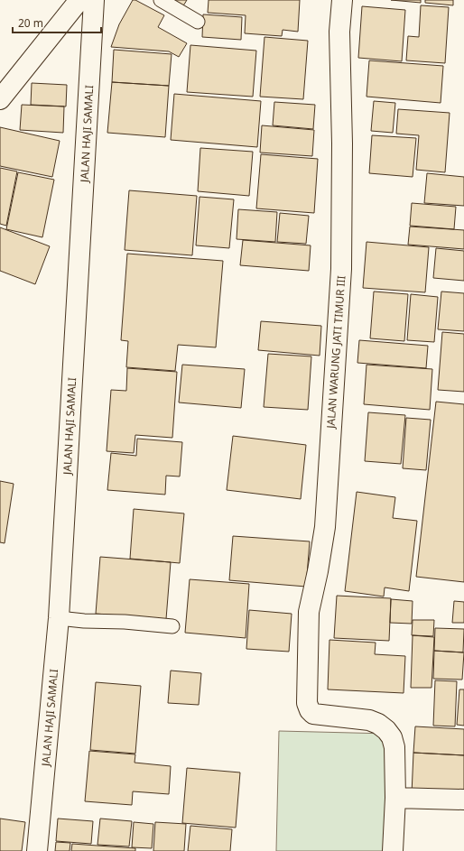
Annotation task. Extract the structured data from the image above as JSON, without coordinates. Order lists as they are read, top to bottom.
{
  "streets": {
    "street": ["JALAN HAJI SAMALI", "JALAN WARUNG JATI TIMUR III"]
  },
  "scale_bar": "20 m"
}
